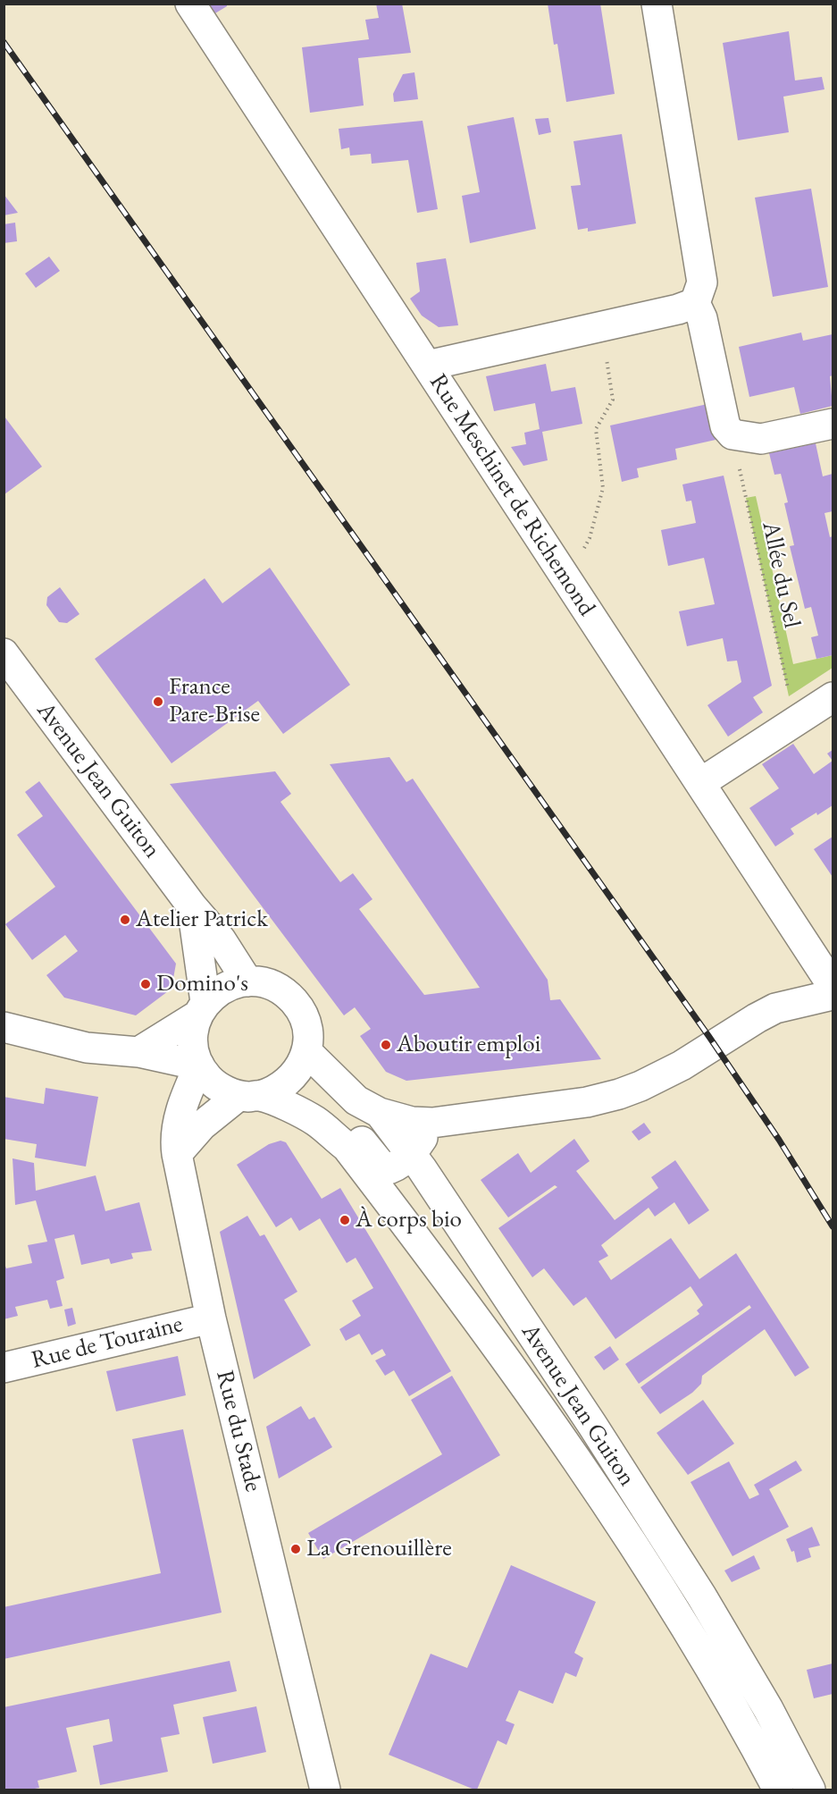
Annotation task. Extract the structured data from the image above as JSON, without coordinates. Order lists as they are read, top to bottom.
{
  "streets": {
    "street": [
      "Rue Meschinet de Richemond",
      "Avenue Jean Guiton",
      "Rue de Touraine",
      "Rue du Stade"
    ],
    "path": ["Allée du Sel"]
  },
  "crossings": [
    ["Avenue Jean Guiton", "Rue du Stade"],
    ["Rue de Touraine", "Rue du Stade"]
  ],
  "places": [
    "France Pare-Brise",
    "Atelier Patrick",
    "Domino's",
    "Aboutir emploi",
    "À corps bio",
    "La Grenouillère"
  ]
}
